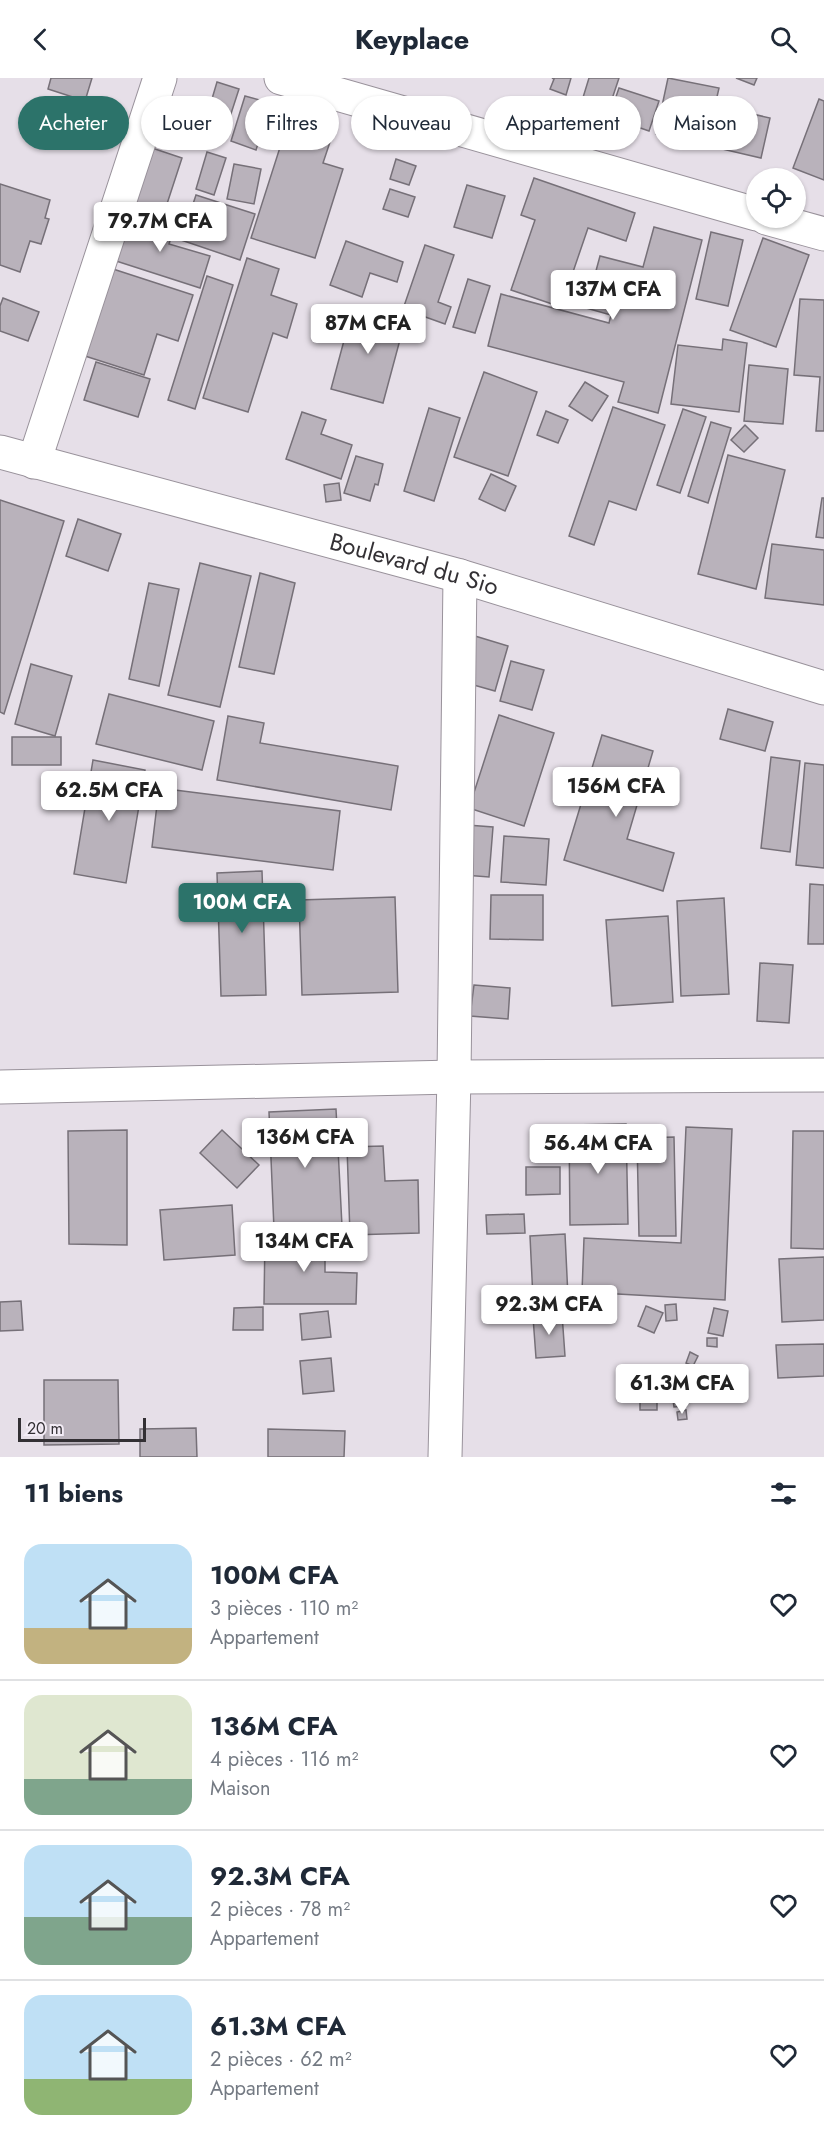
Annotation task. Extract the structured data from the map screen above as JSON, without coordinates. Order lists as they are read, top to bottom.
{
  "streets": {
    "street": ["Boulevard du Sio"]
  },
  "scale_bar": "20 m",
  "page": {
    "header": "Keyplace",
    "chip": [
      "Acheter",
      "Louer",
      "Filtres",
      "Nouveau",
      "Appartement",
      "Maison"
    ],
    "price": [
      "79.7M CFA",
      "137M CFA",
      "87M CFA",
      "156M CFA",
      "62.5M CFA",
      "100M CFA",
      "136M CFA",
      "56.4M CFA",
      "134M CFA",
      "92.3M CFA",
      "61.3M CFA"
    ],
    "scale": "20 m",
    "heading": "11 biens",
    "list": [
      {
        "name": "100M CFA",
        "note": "3 pièces · 110 m² · Appartement"
      },
      {
        "name": "136M CFA",
        "note": "4 pièces · 116 m² · Maison"
      },
      {
        "name": "92.3M CFA",
        "note": "2 pièces · 78 m² · Appartement"
      },
      {
        "name": "61.3M CFA",
        "note": "2 pièces · 62 m² · Appartement"
      }
    ]
  }
}
